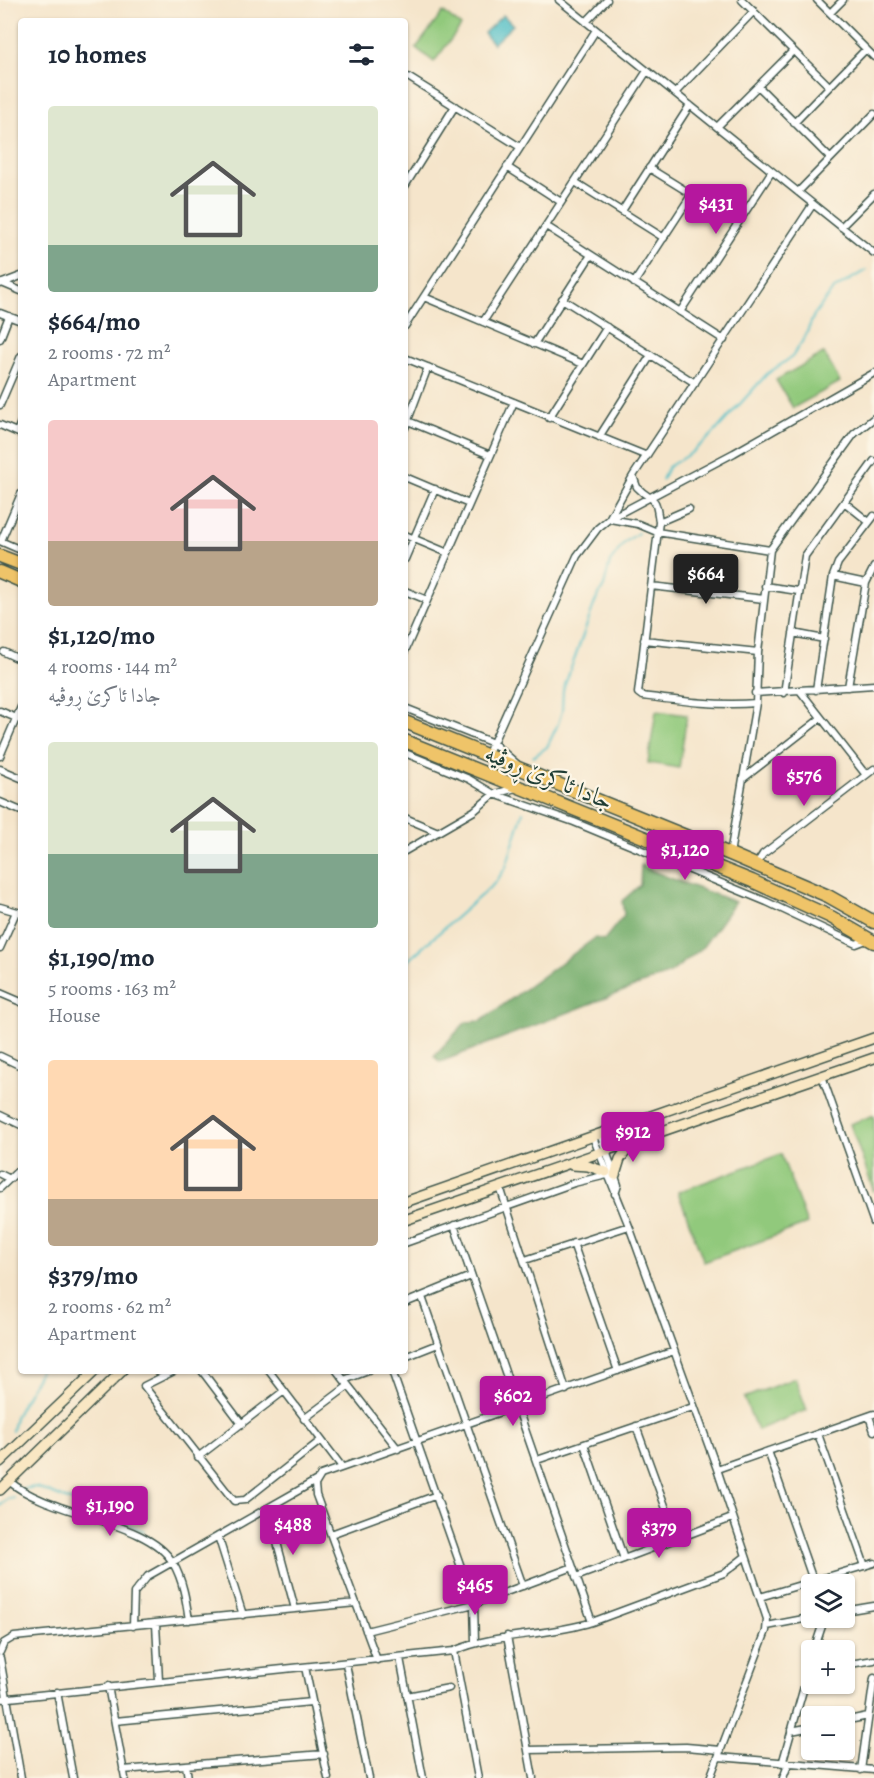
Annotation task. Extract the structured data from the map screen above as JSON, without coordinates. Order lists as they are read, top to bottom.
{
  "streets": {
    "highway": ["جادا ئاکرێ ڕوڤیە"]
  },
  "page": {
    "heading": "10 homes",
    "list": [
      {
        "name": "$664/mo",
        "note": "2 rooms · 72 m² · Apartment"
      },
      {
        "name": "$1,120/mo",
        "note": "4 rooms · 144 m² · جادا ئاکرێ ڕوڤیە"
      },
      {
        "name": "$1,190/mo",
        "note": "5 rooms · 163 m² · House"
      },
      {
        "name": "$379/mo",
        "note": "2 rooms · 62 m² · Apartment"
      }
    ],
    "price": [
      "$431",
      "$664",
      "$576",
      "$1,120",
      "$912",
      "$602",
      "$1,190",
      "$488",
      "$379",
      "$465"
    ],
    "map_buttons": ["+", "−"]
  }
}
